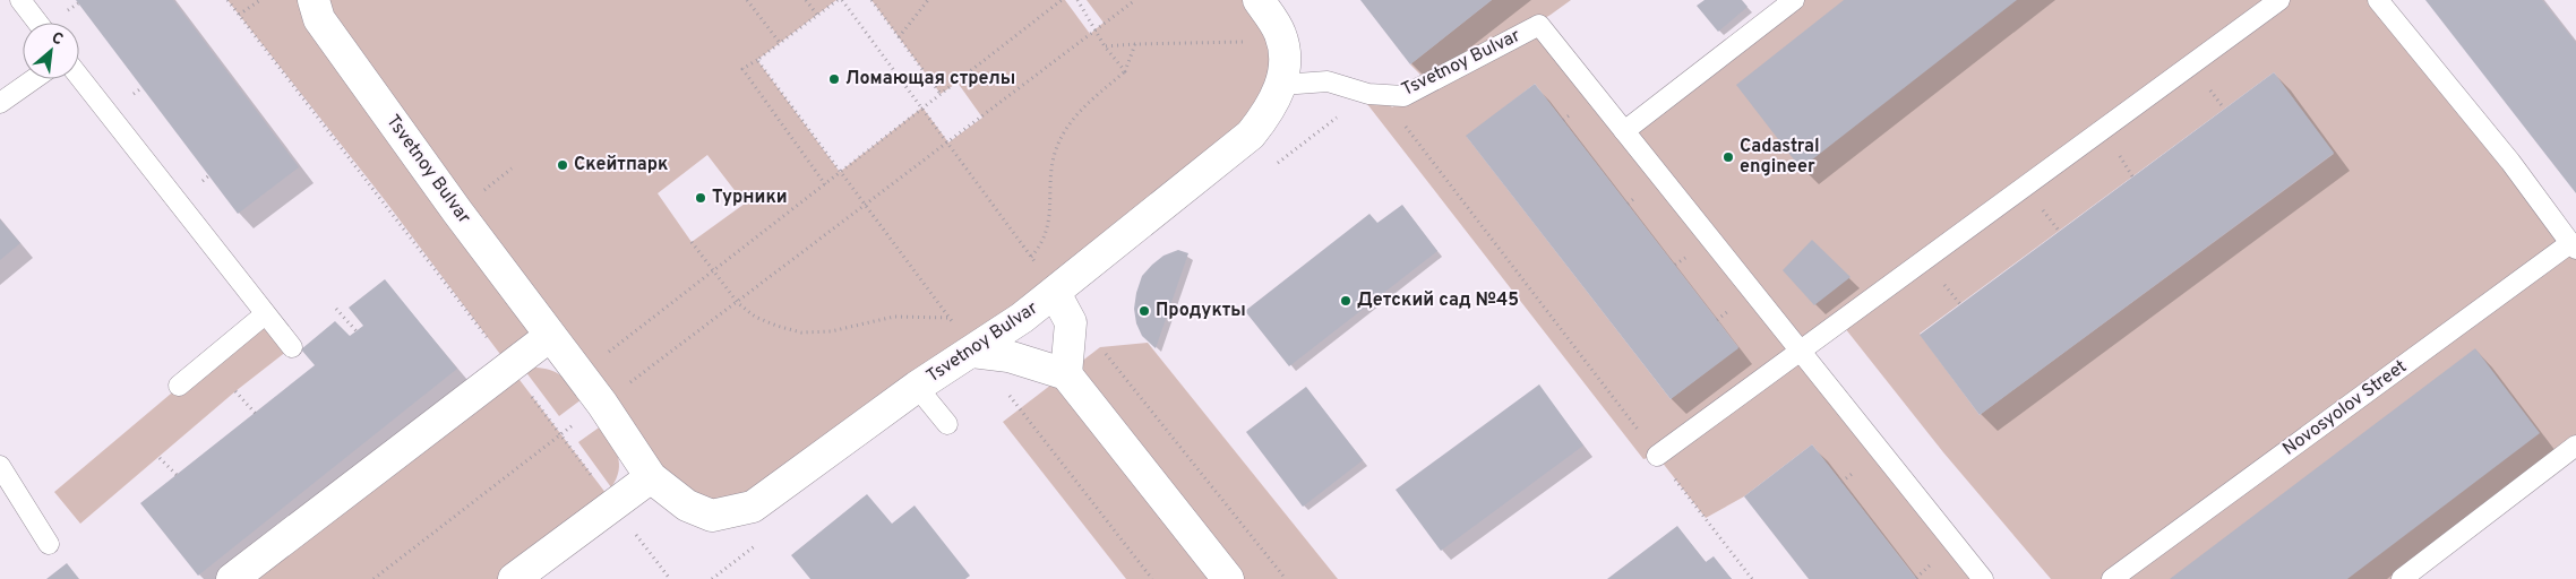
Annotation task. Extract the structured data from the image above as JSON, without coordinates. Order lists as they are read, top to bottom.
{
  "streets": {
    "street": ["Tsvetnoy Bulvar"],
    "lane": ["Novosyolov Street"]
  },
  "places": [
    "Ломающая стрелы",
    "Cadastral engineer",
    "Скейтпарк",
    "Турники",
    "Детский сад №45",
    "Продукты"
  ],
  "north": "top right"
}
